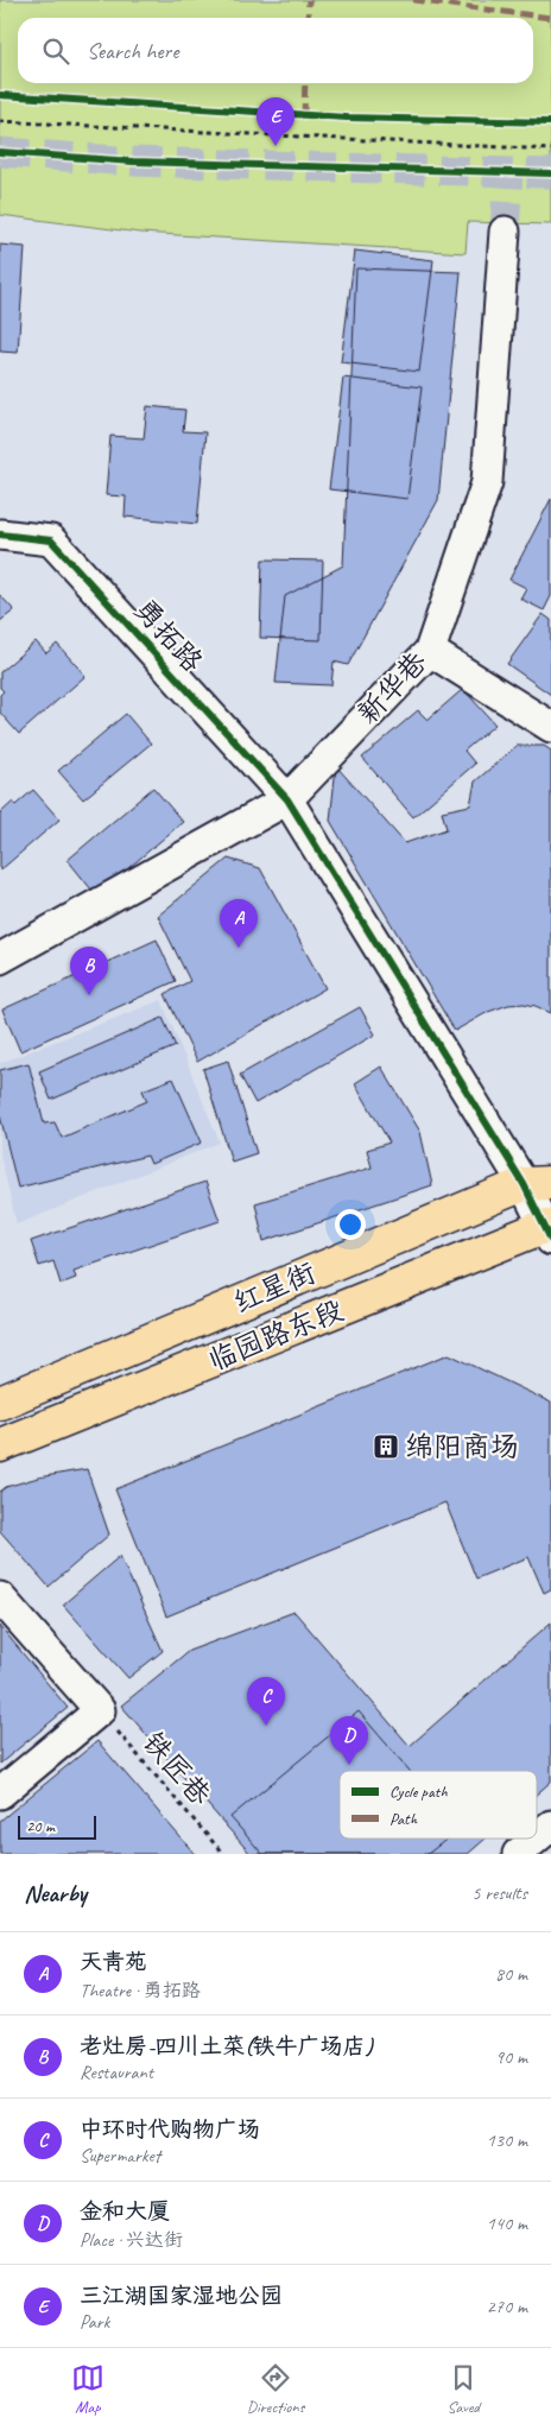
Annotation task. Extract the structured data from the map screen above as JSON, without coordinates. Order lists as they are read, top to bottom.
{
  "streets": {
    "main road": ["红星街", "临园路东段"],
    "street": ["勇拓路", "新华巷"],
    "path": ["铁匠巷"]
  },
  "crossings": [
    ["勇拓路", "新华巷"],
    ["勇拓路", "红星街"],
    ["勇拓路", "临园路东段"]
  ],
  "places": {
    "building": ["绵阳商场"]
  },
  "legend": ["Cycle path", "Path"],
  "scale_bar": "20 m",
  "page": {
    "search": "Search here",
    "pins": [
      "E",
      "A",
      "B",
      "C",
      "D"
    ],
    "scale": "20 m",
    "heading": ["Nearby", "5 results"],
    "list": [
      {
        "mark": "A",
        "name": "天青苑",
        "note": "Theatre · 勇拓路",
        "value": "80 m"
      },
      {
        "mark": "B",
        "name": "老灶房-四川土菜(铁牛广场店)",
        "note": "Restaurant",
        "value": "90 m"
      },
      {
        "mark": "C",
        "name": "中环时代购物广场",
        "note": "Supermarket",
        "value": "130 m"
      },
      {
        "mark": "D",
        "name": "金和大厦",
        "note": "Place · 兴达街",
        "value": "140 m"
      },
      {
        "mark": "E",
        "name": "三江湖国家湿地公园",
        "note": "Park",
        "value": "270 m"
      }
    ],
    "nav": ["Map", "Directions", "Saved"]
  }
}
